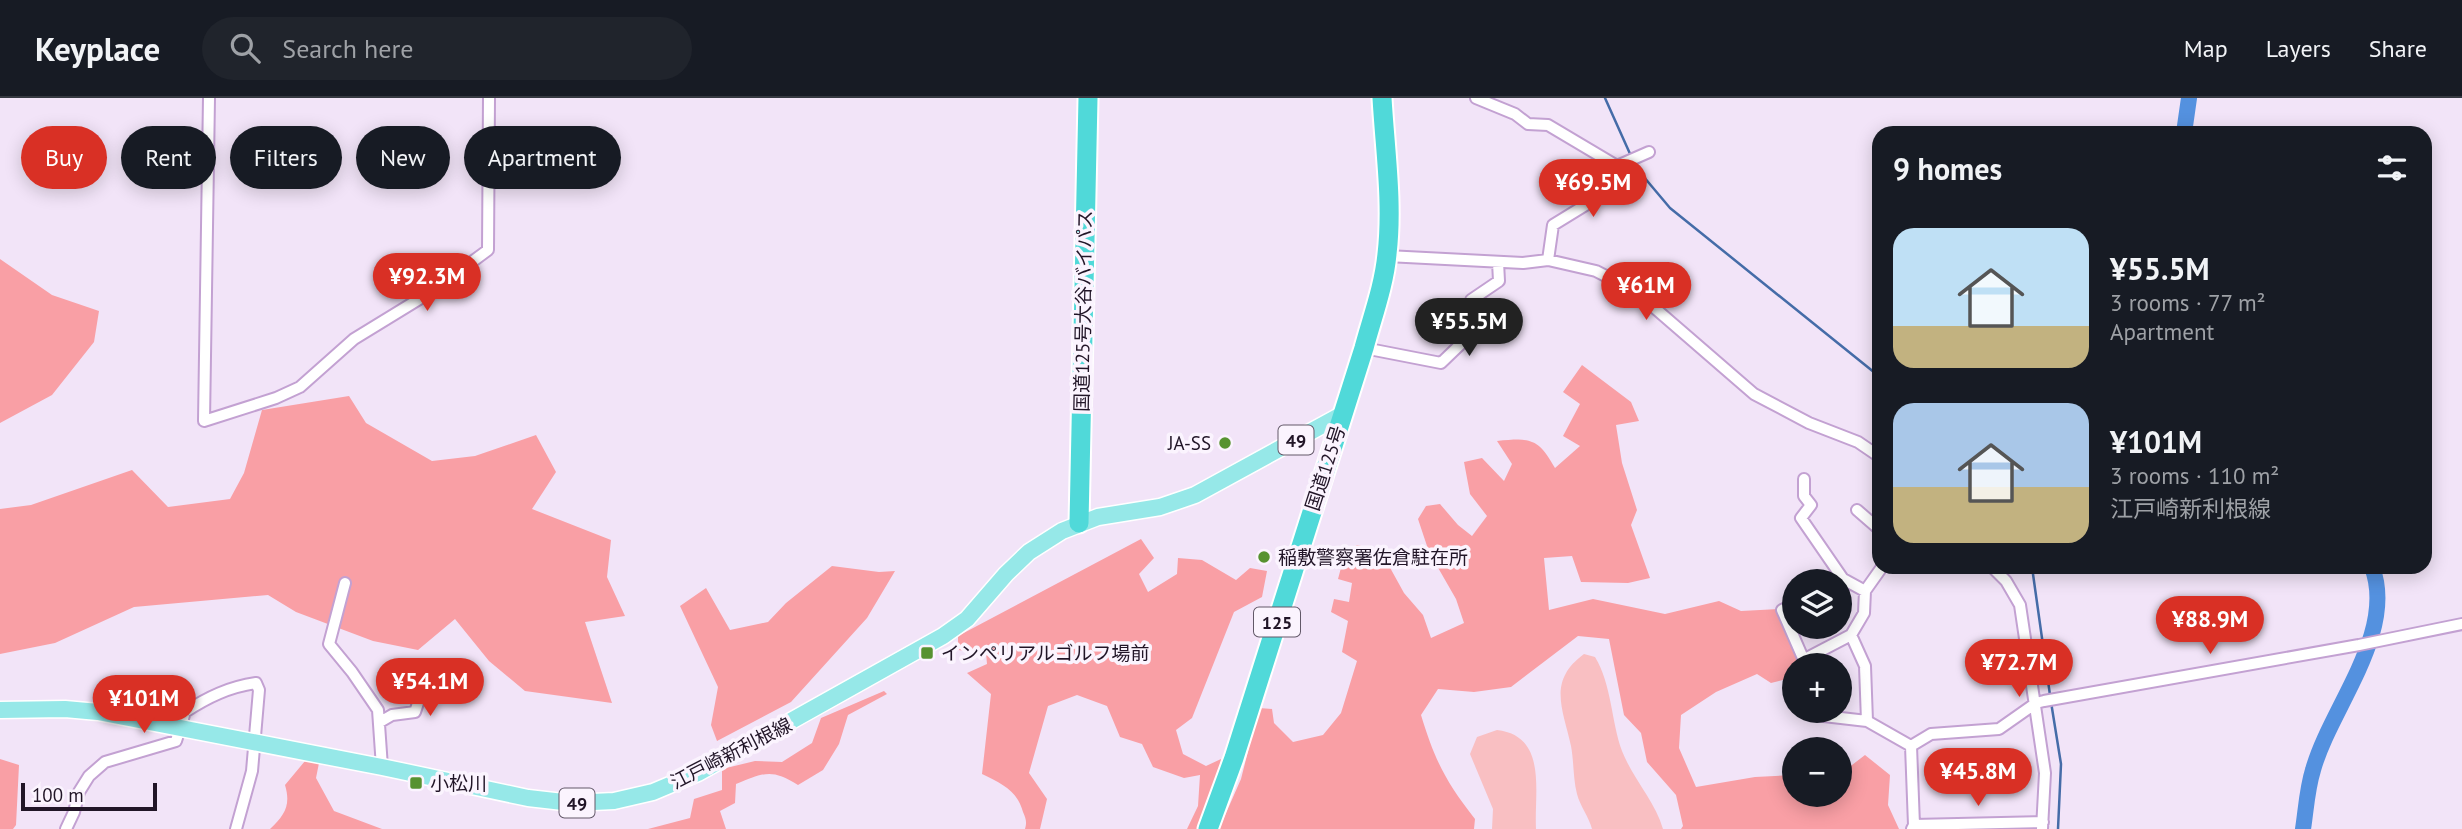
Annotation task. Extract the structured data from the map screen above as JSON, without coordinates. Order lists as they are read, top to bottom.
{
  "streets": {
    "highway": ["国道125号大谷バイパス", "国道125号", "125"],
    "main road": ["49", "江戸崎新利根線"]
  },
  "crossings": [
    ["国道125号大谷バイパス", "江戸崎新利根線"],
    ["国道125号", "江戸崎新利根線"]
  ],
  "places": {
    "other": ["JA-SS", "稲敷警察署佐倉駐在所"],
    "transit": ["インペリアルゴルフ場前", "小松川"]
  },
  "scale_bar": "100 m",
  "page": {
    "header": "Keyplace",
    "search": "Search here",
    "nav": ["Map", "Layers", "Share"],
    "chip": [
      "Buy",
      "Rent",
      "Filters",
      "New",
      "Apartment"
    ],
    "heading": "9 homes",
    "price": [
      "¥69.5M",
      "¥92.3M",
      "¥61M",
      "¥55.5M",
      "¥88.9M",
      "¥72.7M",
      "¥54.1M",
      "¥101M",
      "¥45.8M"
    ],
    "list": [
      {
        "name": "¥55.5M",
        "note": "3 rooms · 77 m² · Apartment"
      },
      {
        "name": "¥101M",
        "note": "3 rooms · 110 m² · 江戸崎新利根線"
      }
    ],
    "map_buttons": ["+", "−"],
    "scale": "100 m"
  }
}
